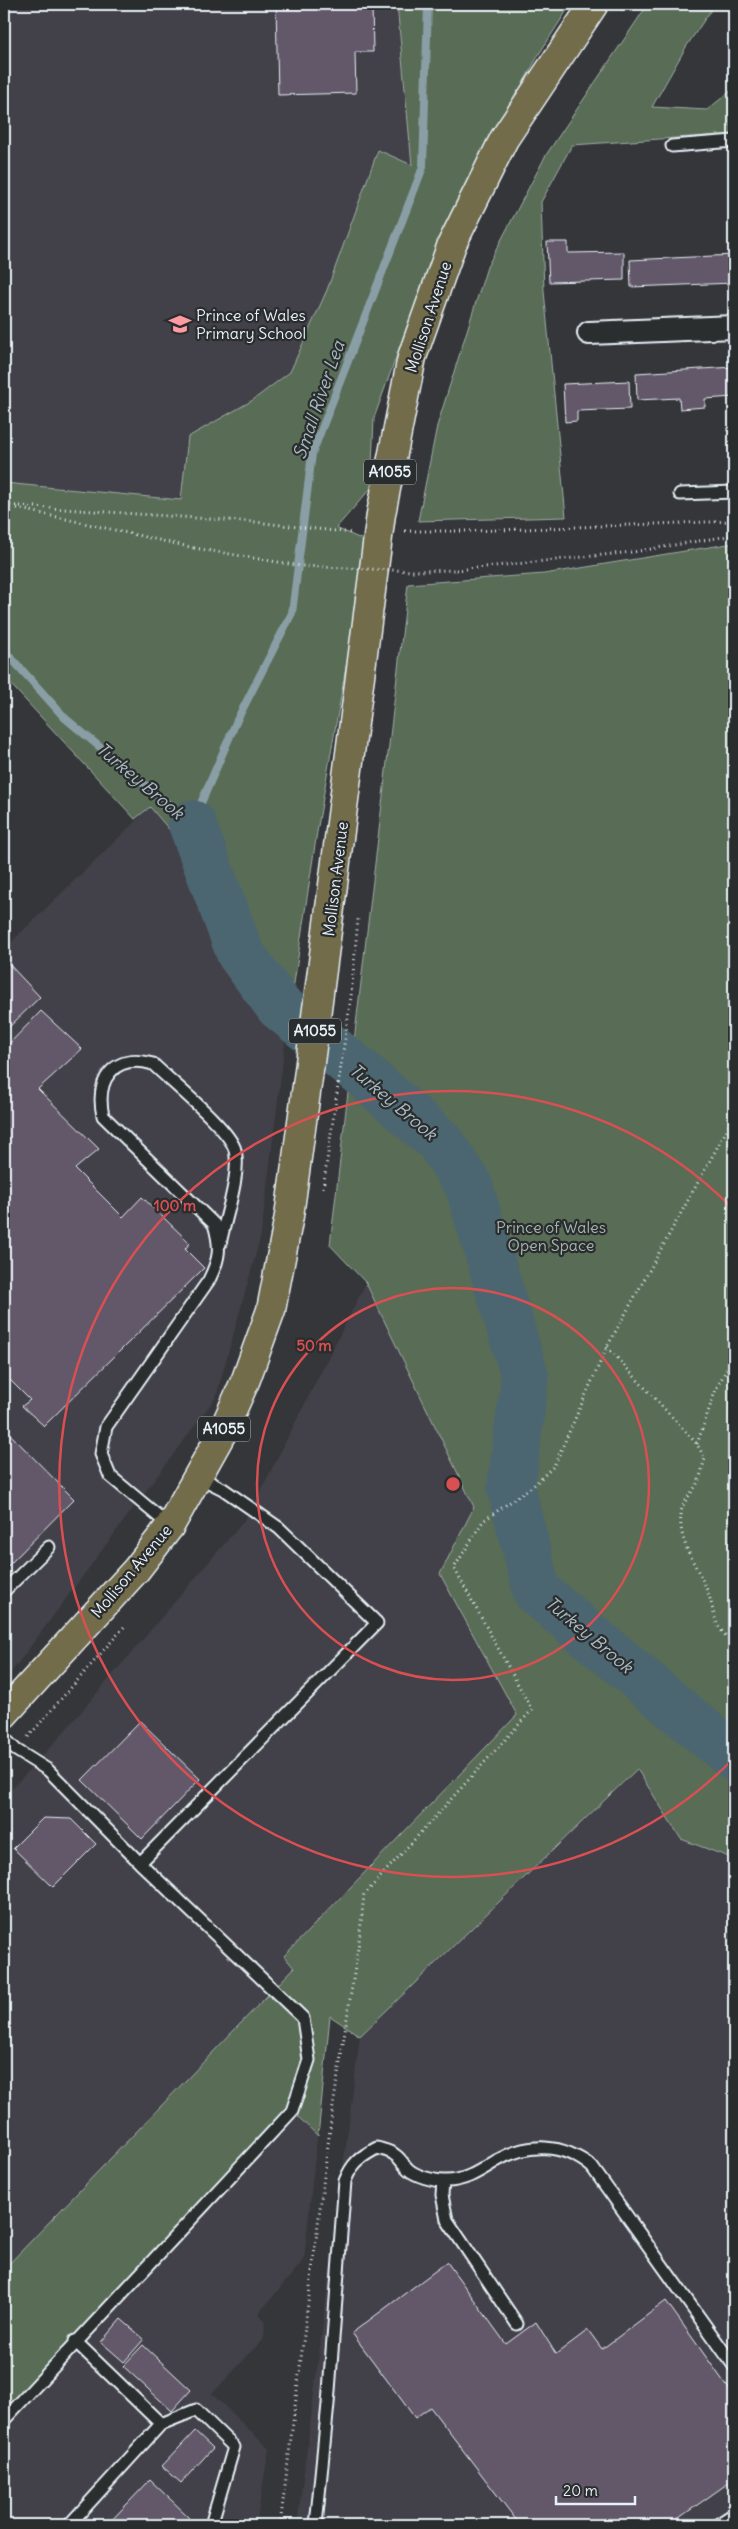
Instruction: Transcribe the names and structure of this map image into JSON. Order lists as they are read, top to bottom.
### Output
{
  "streets": {
    "main road": ["Mollison Avenue", "A1055"]
  },
  "water": ["Small River Lea", "Turkey Brook"],
  "parks": ["Prince of Wales Open Space"],
  "places": {
    "school or university": ["Prince of Wales Primary School"]
  },
  "scale_bar": "20 m",
  "rings": ["100 m", "50 m"]
}
